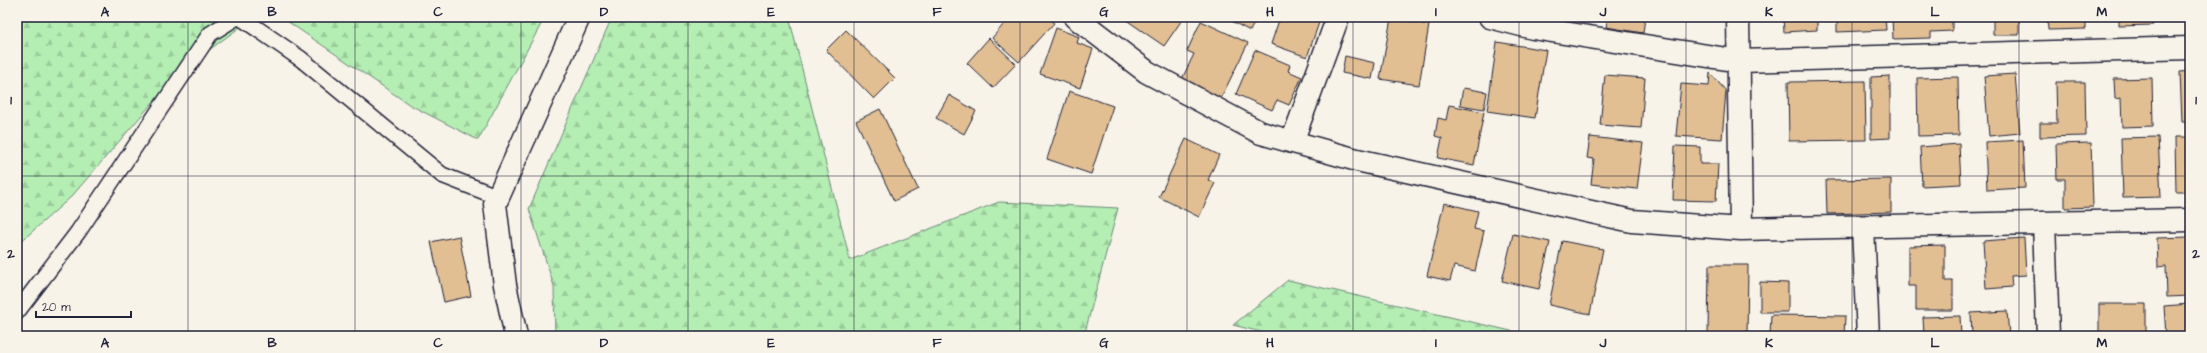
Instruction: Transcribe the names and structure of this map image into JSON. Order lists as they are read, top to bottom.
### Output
{
  "scale_bar": "20 m",
  "grid": {
    "columns": [
      "A",
      "B",
      "C",
      "D",
      "E",
      "F",
      "G",
      "H",
      "I",
      "J",
      "K",
      "L",
      "M"
    ],
    "rows": ["1", "2"]
  }
}
